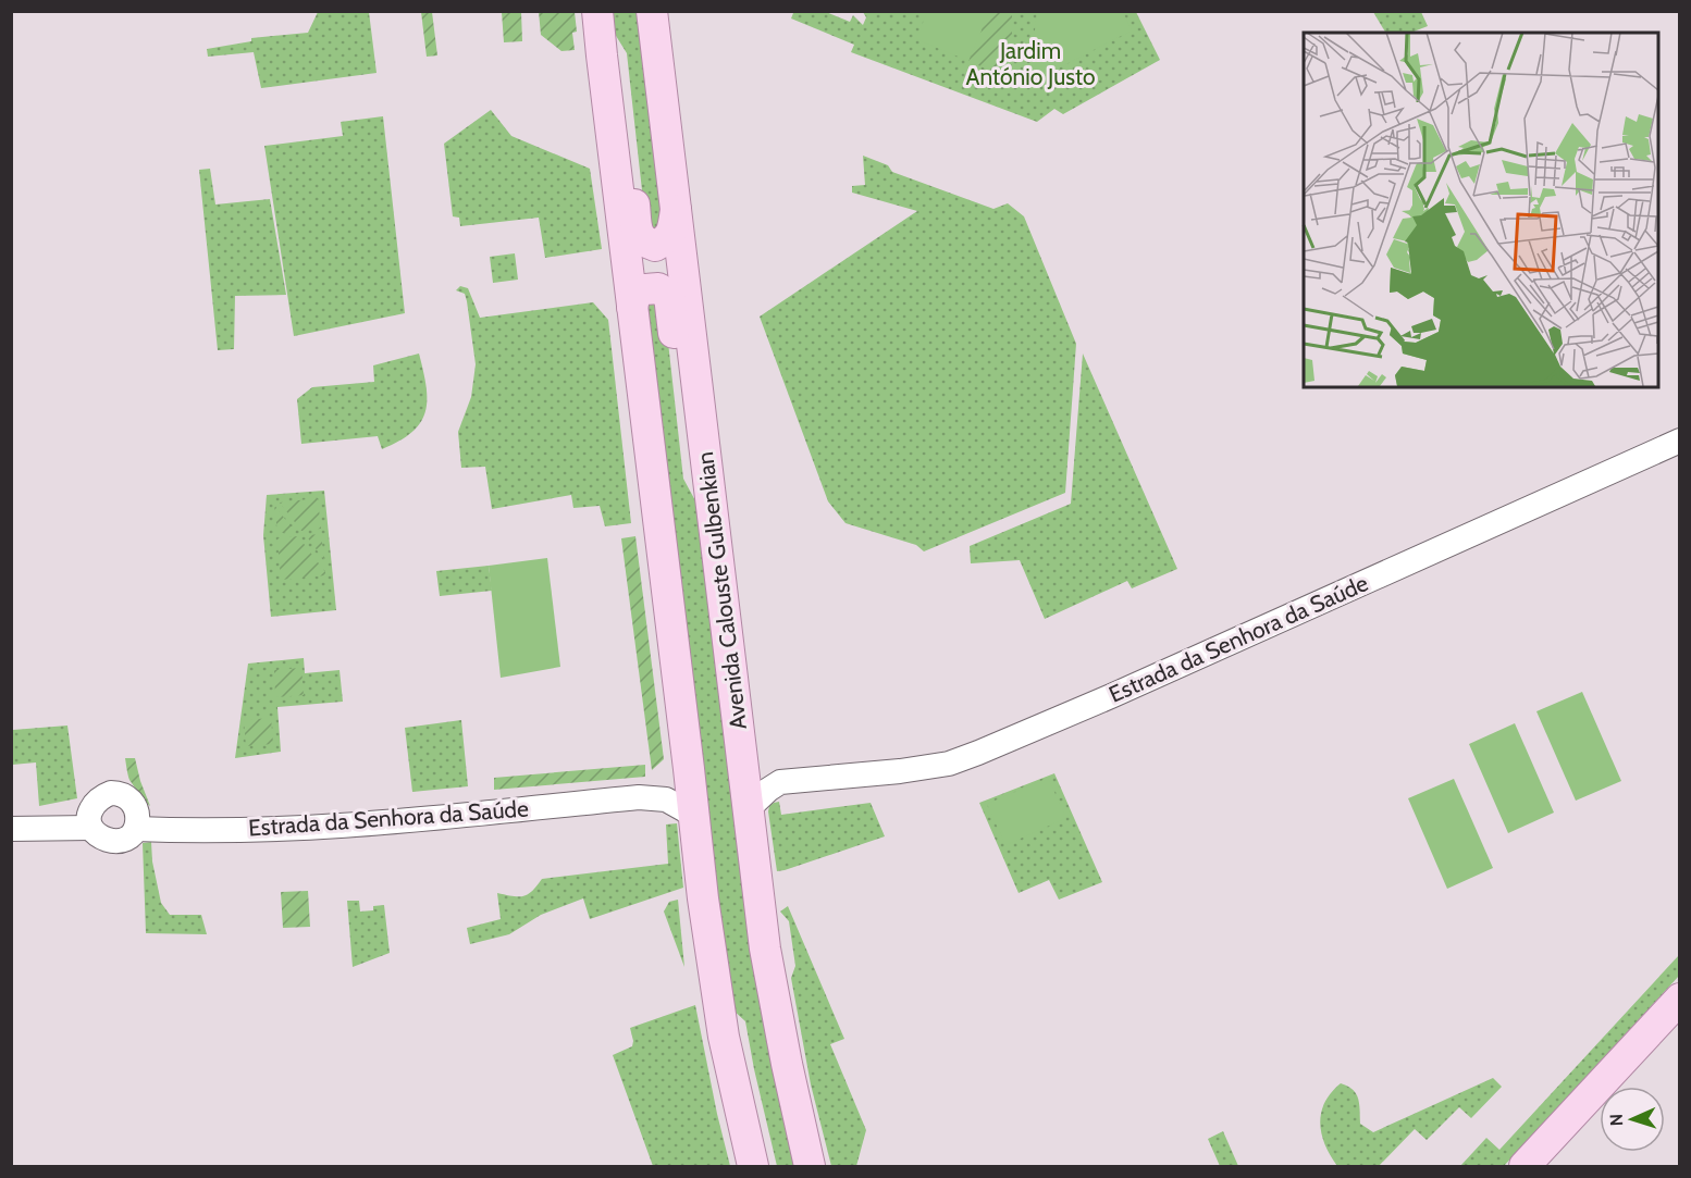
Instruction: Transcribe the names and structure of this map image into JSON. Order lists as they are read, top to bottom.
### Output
{
  "streets": {
    "main road": ["Avenida Calouste Gulbenkian"],
    "street": ["Estrada da Senhora da Saúde"]
  },
  "parks": ["Jardim António Justo"],
  "north": "left"
}
